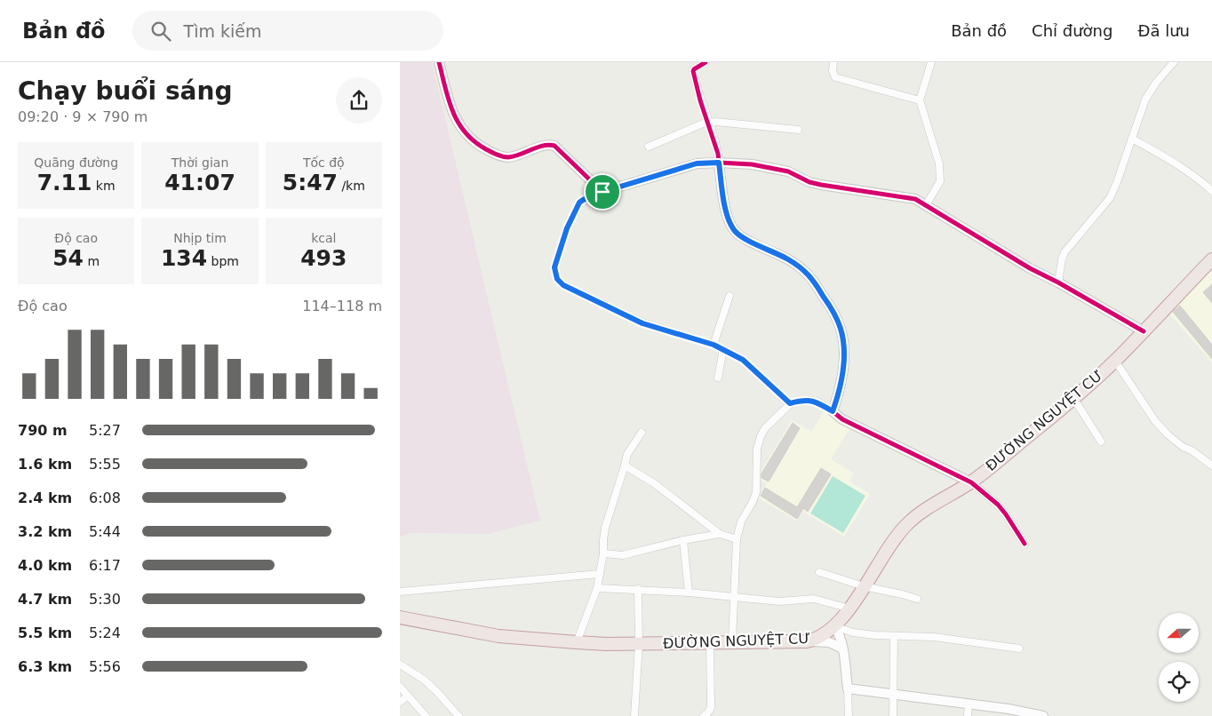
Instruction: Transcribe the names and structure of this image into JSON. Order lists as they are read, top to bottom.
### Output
{
  "streets": {
    "highway": ["ĐƯỜNG NGUYỆT CƯ"]
  },
  "north": "left",
  "page": {
    "header": "Bản đồ",
    "search": "Tìm kiếm",
    "nav": ["Bản đồ", "Chỉ đường", "Đã lưu"],
    "heading": ["Chạy buổi sáng", "09:20 · 9 × 790 m"],
    "stats": [
      ["Quãng đường", "7.11 km"],
      ["Thời gian", "41:07"],
      ["Tốc độ", "5:47 /km"],
      ["Độ cao", "54 m"],
      ["Nhịp tim", "134 bpm"],
      ["kcal", "493"]
    ],
    "chart": ["Độ cao", "114–118 m"],
    "list": [
      {
        "name": "790 m",
        "note": "5:27"
      },
      {
        "name": "1.6 km",
        "note": "5:55"
      },
      {
        "name": "2.4 km",
        "note": "6:08"
      },
      {
        "name": "3.2 km",
        "note": "5:44"
      },
      {
        "name": "4.0 km",
        "note": "6:17"
      },
      {
        "name": "4.7 km",
        "note": "5:30"
      },
      {
        "name": "5.5 km",
        "note": "5:24"
      },
      {
        "name": "6.3 km",
        "note": "5:56"
      }
    ]
  }
}
